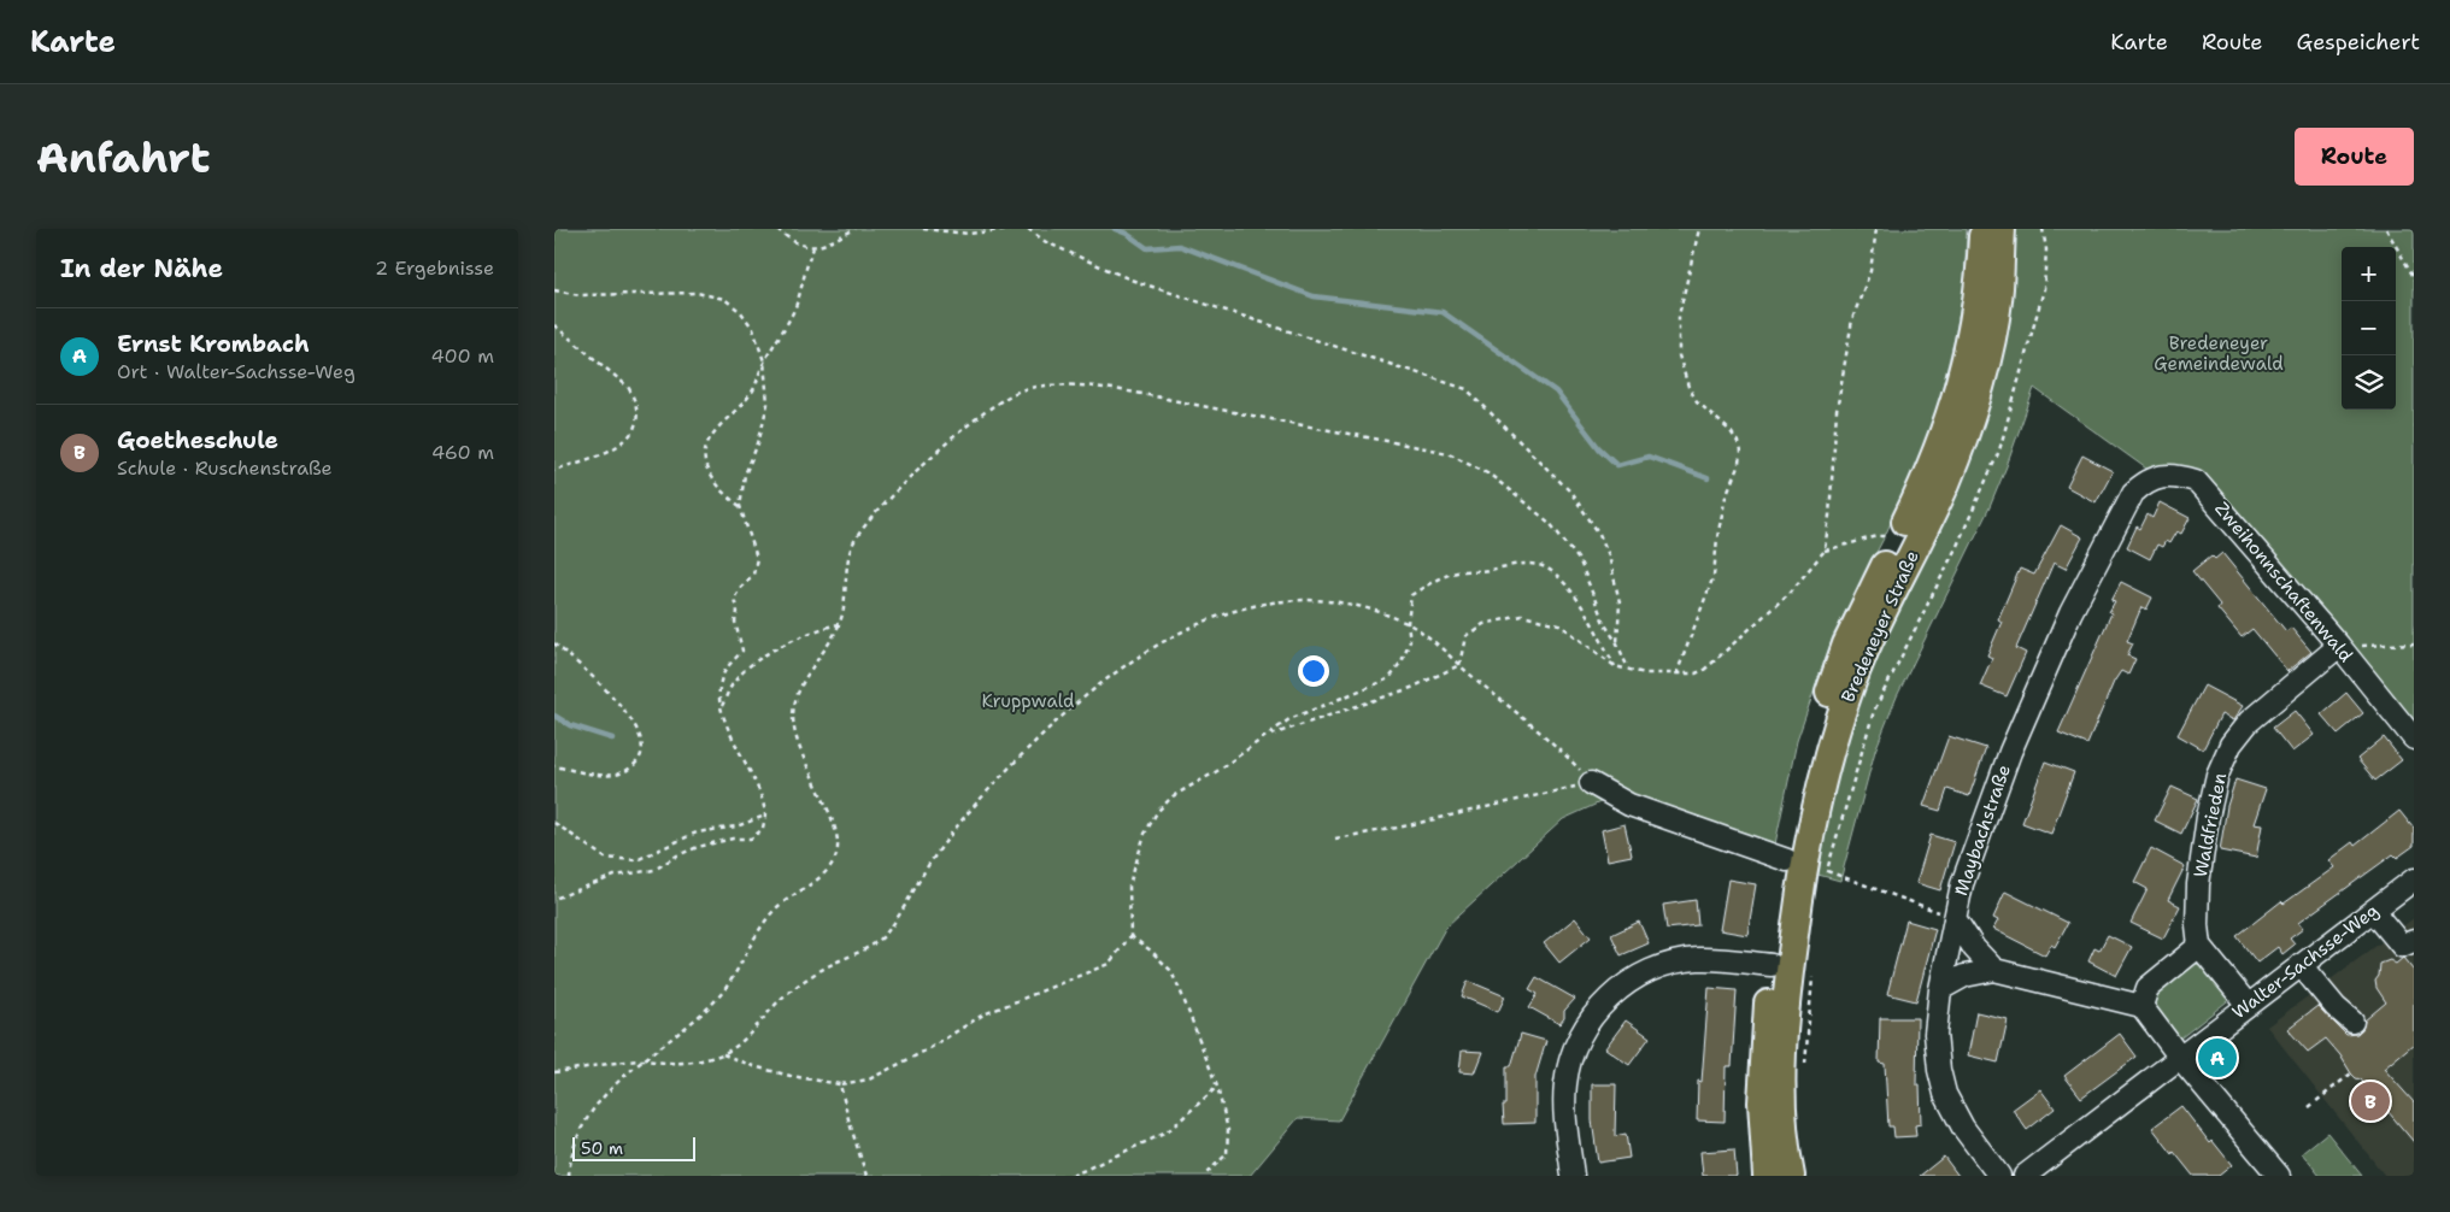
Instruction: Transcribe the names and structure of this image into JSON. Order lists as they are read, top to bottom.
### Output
{
  "streets": {
    "main road": ["Bredeneyer Straße"],
    "street": [
      "Zweihonnschaftenwald",
      "Waldfrieden",
      "Maybachstraße",
      "Walter-Sachsse-Weg"
    ]
  },
  "crossings": [
    ["Zweihonnschaftenwald", "Waldfrieden"],
    ["Zweihonnschaftenwald", "Maybachstraße"]
  ],
  "parks": ["Bredeneyer Gemeindewald", "Kruppwald"],
  "scale_bar": "50 m",
  "page": {
    "header": "Karte",
    "nav": ["Karte", "Route", "Gespeichert"],
    "buttons": "Route",
    "title": "Anfahrt",
    "heading": ["In der Nähe", "2 Ergebnisse"],
    "map_buttons": ["+", "−"],
    "list": [
      {
        "mark": "A",
        "name": "Ernst Krombach",
        "note": "Ort · Walter-Sachsse-Weg",
        "value": "400 m"
      },
      {
        "mark": "B",
        "name": "Goetheschule",
        "note": "Schule · Ruschenstraße",
        "value": "460 m"
      }
    ],
    "pins": ["A", "B"],
    "scale": "50 m"
  }
}
